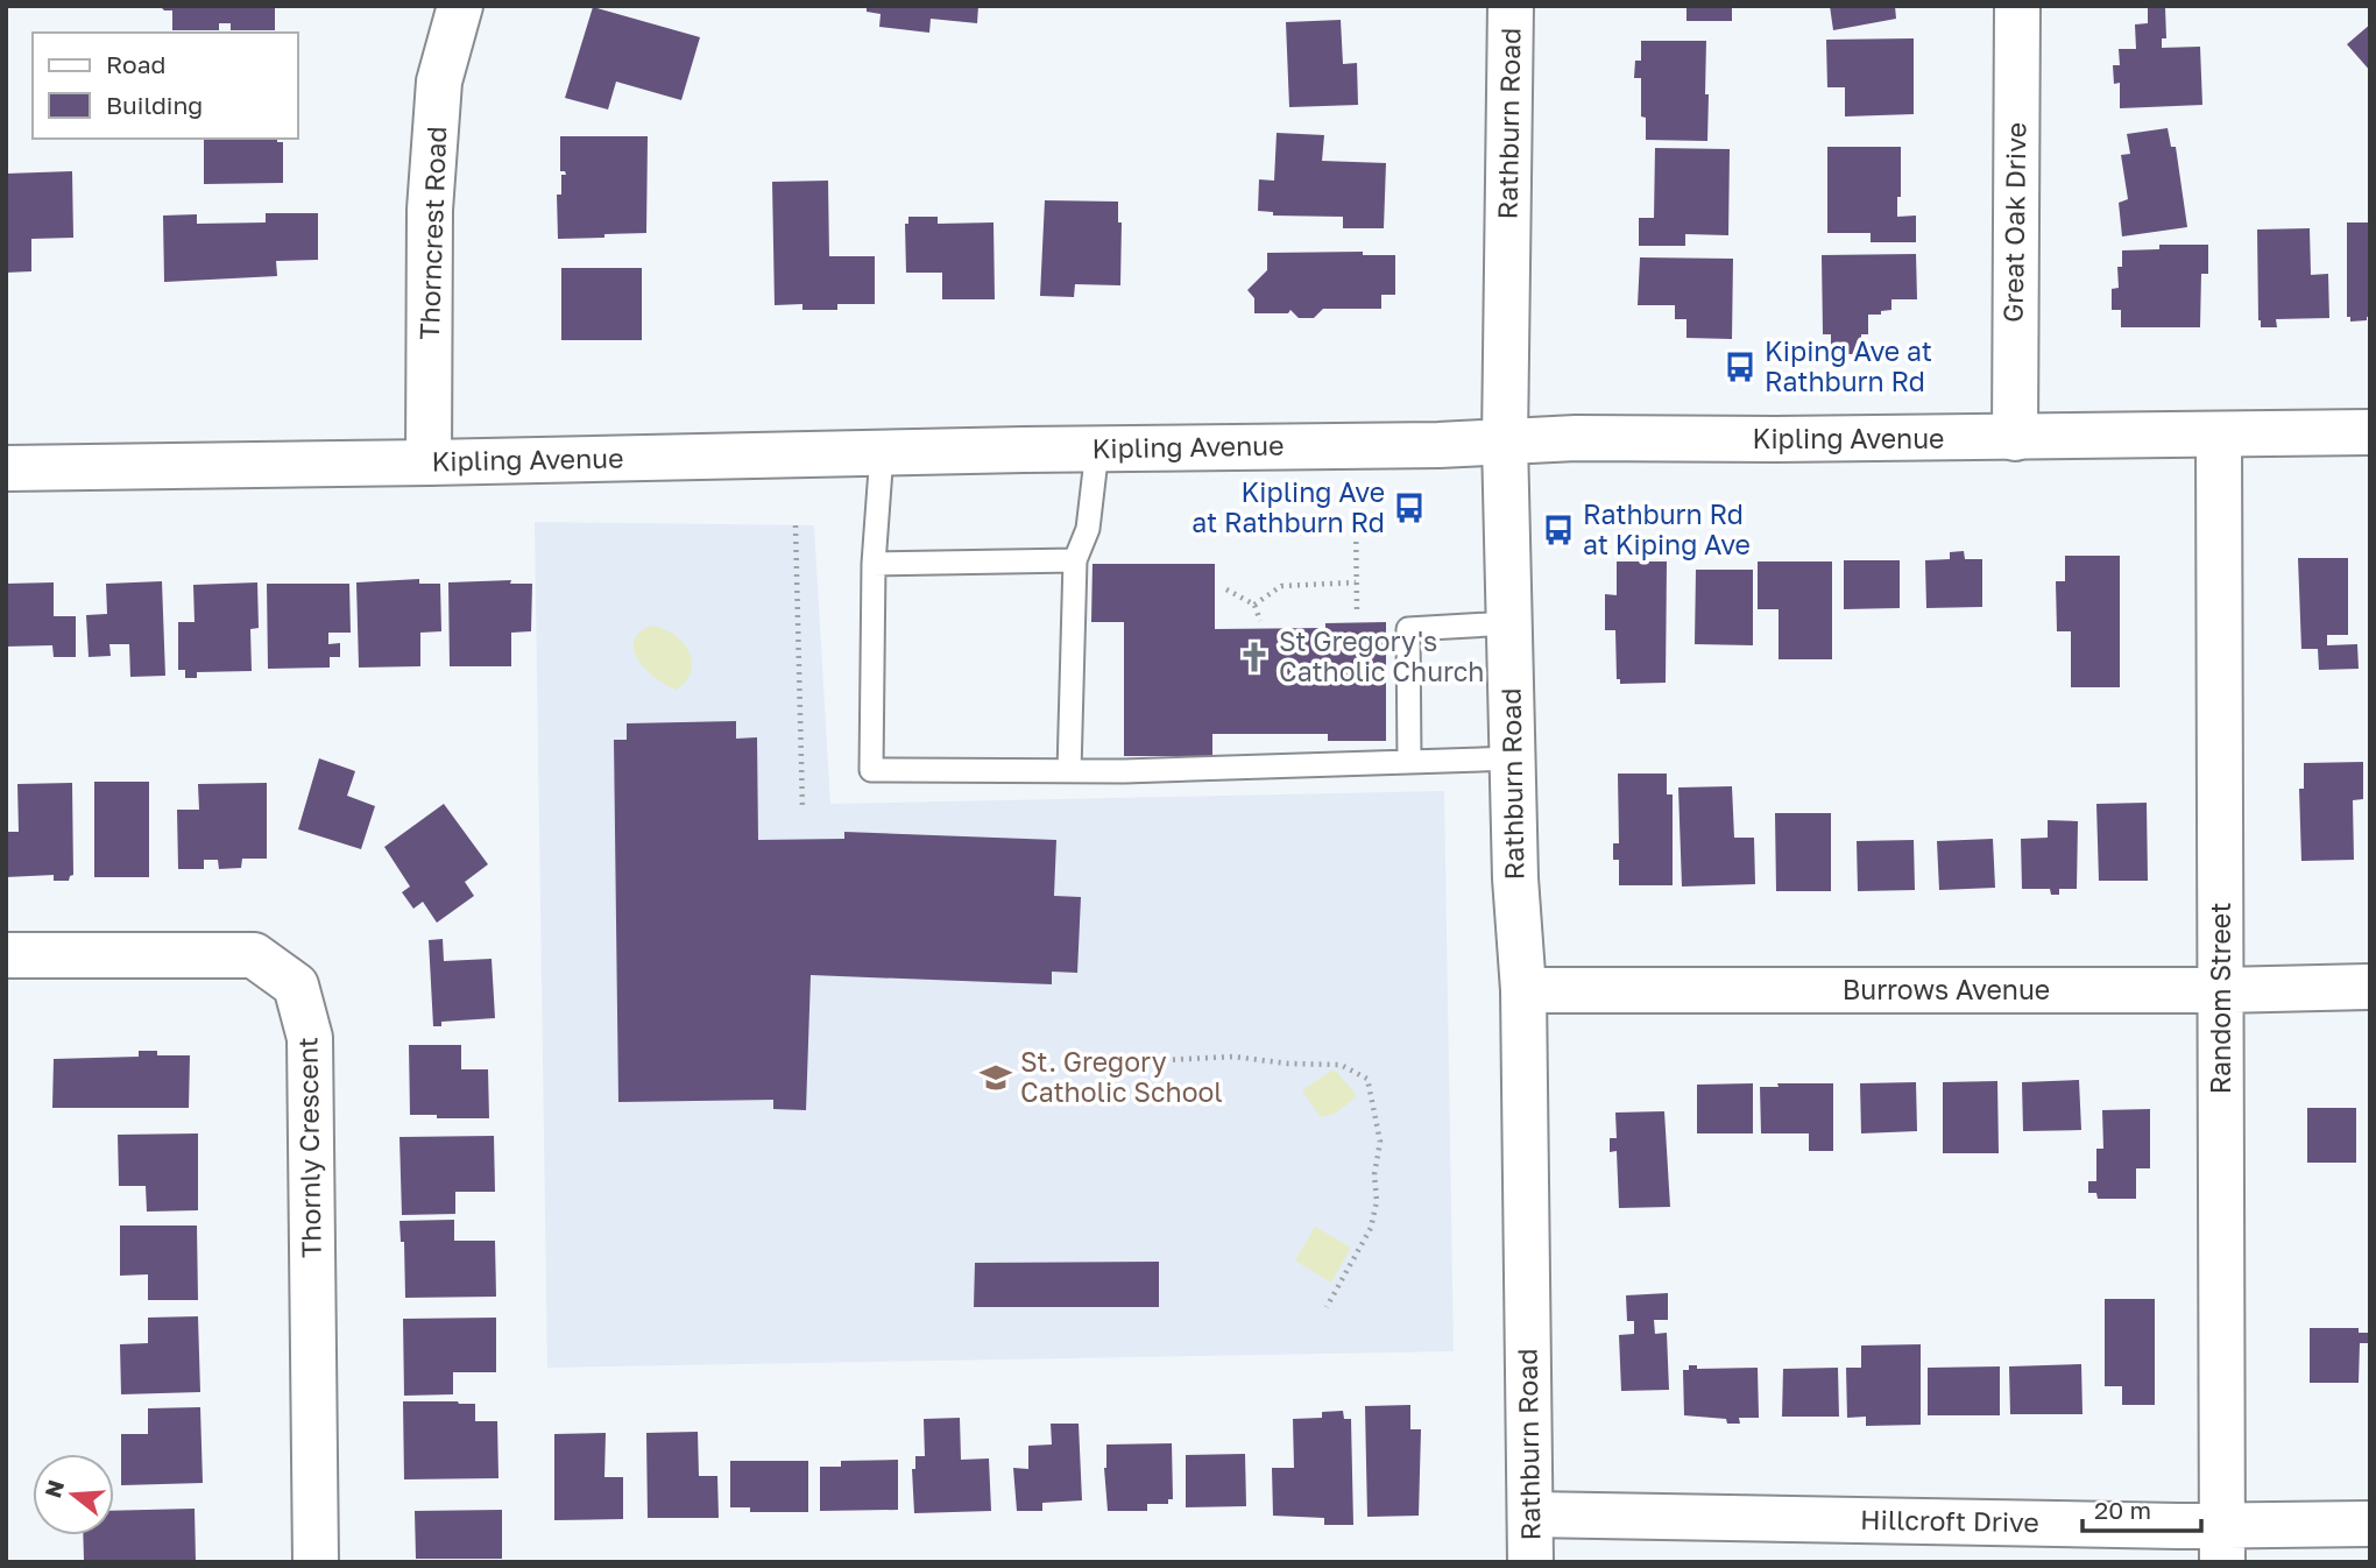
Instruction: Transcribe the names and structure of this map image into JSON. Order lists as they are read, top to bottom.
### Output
{
  "streets": {
    "street": [
      "Rathburn Road",
      "Great Oak Drive",
      "Thorncrest Road",
      "Kipling Avenue",
      "Burrows Avenue",
      "Random Street",
      "Thornly Crescent",
      "Hillcroft Drive"
    ]
  },
  "crossings": [
    ["Rathburn Road", "Kipling Avenue"],
    ["Rathburn Road", "Burrows Avenue"],
    ["Rathburn Road", "Hillcroft Drive"],
    ["Great Oak Drive", "Kipling Avenue"],
    ["Thorncrest Road", "Kipling Avenue"],
    ["Kipling Avenue", "Random Street"],
    ["Burrows Avenue", "Random Street"],
    ["Random Street", "Hillcroft Drive"]
  ],
  "places": {
    "bus stop": ["Kiping Ave at Rathburn Rd", "Kipling Ave at Rathburn Rd", "Rathburn Rd at Kiping Ave"],
    "church": ["St Gregory's Catholic Church"],
    "school or university": ["St. Gregory Catholic School"]
  },
  "legend": ["Road", "Building"],
  "scale_bar": "20 m",
  "north": "left"
}
